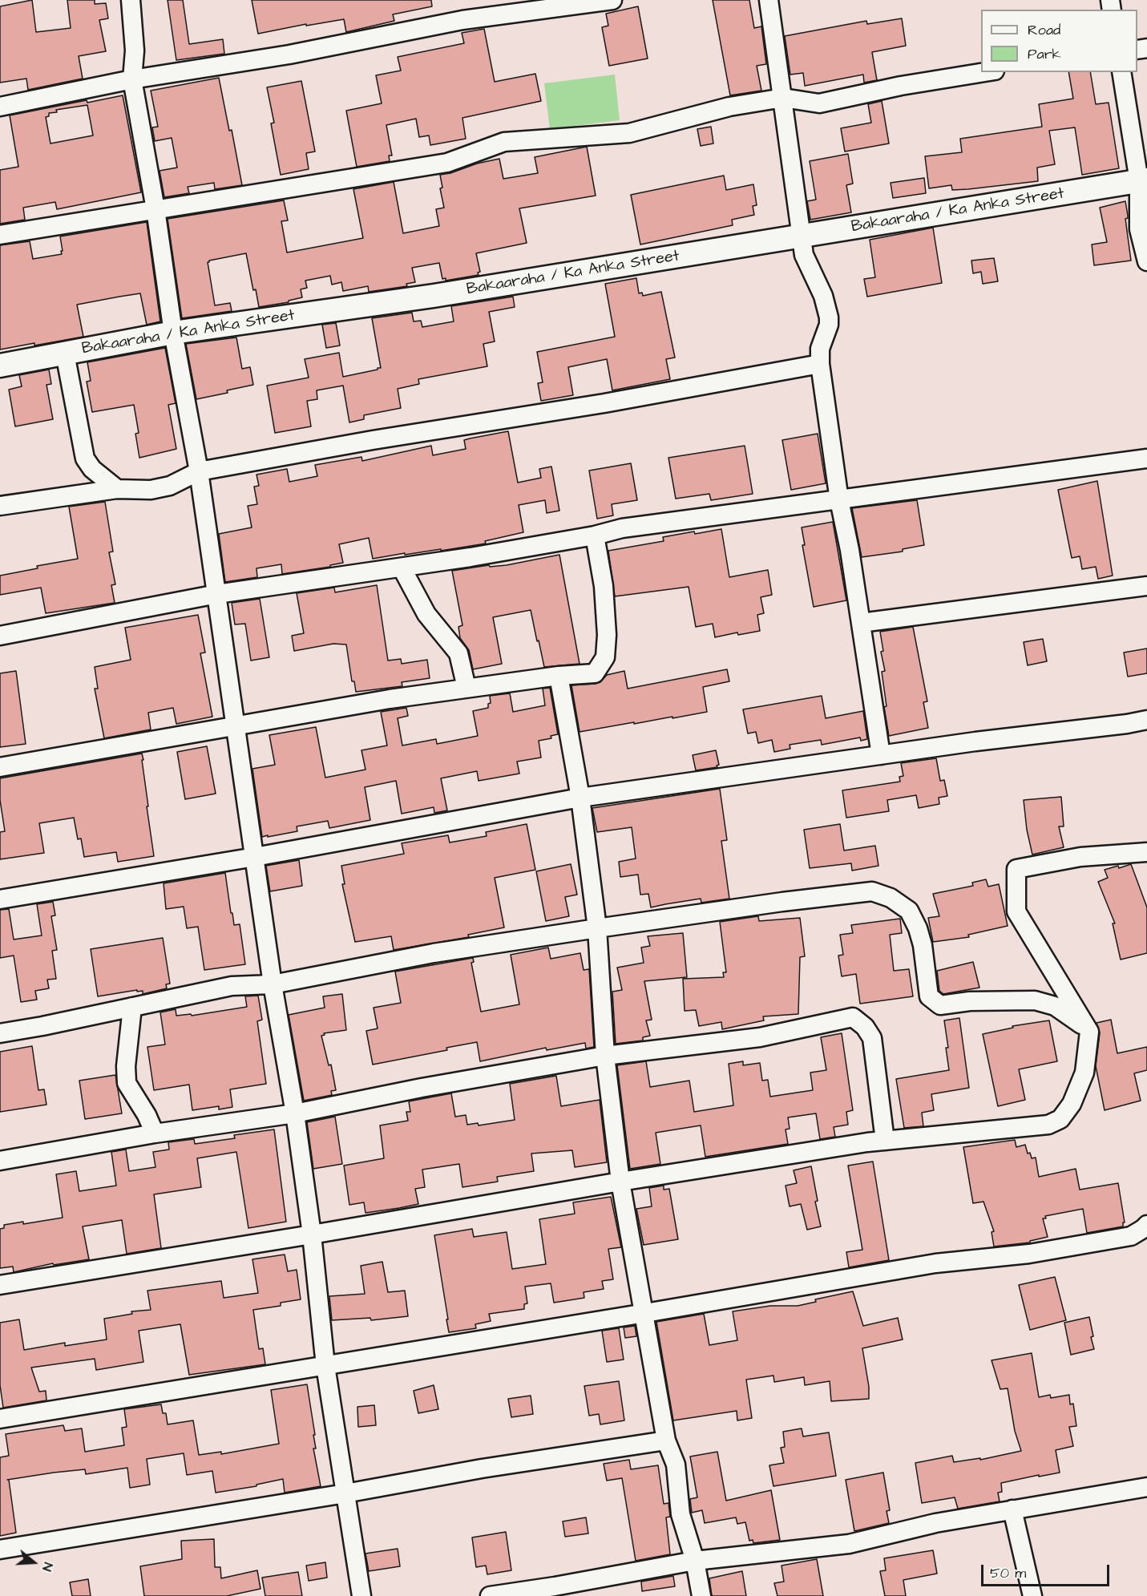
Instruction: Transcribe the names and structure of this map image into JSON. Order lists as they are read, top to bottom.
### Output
{
  "streets": {
    "street": ["Bakaaraha / Ka Anka Street"]
  },
  "legend": ["Road", "Park"],
  "scale_bar": "50 m",
  "north": "right"
}
